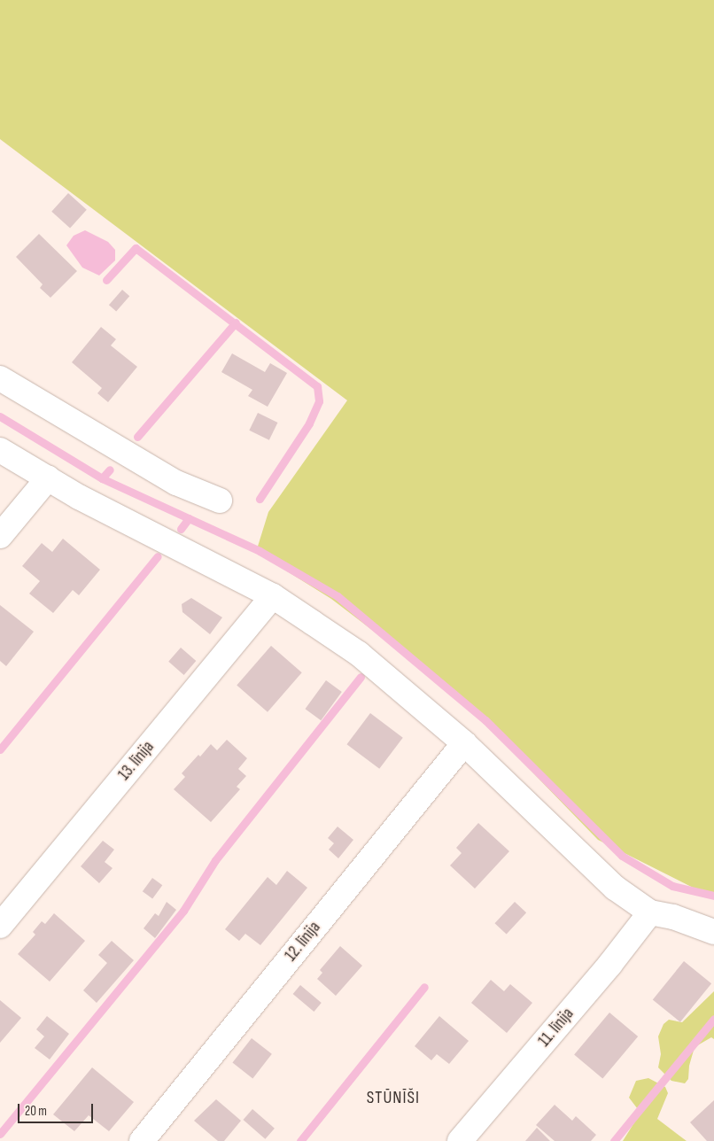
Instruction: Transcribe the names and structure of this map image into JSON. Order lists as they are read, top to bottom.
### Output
{
  "streets": {
    "street": ["13. līnija", "12. līnija", "11. līnija"]
  },
  "districts": ["STŪNĪŠI"],
  "scale_bar": "20 m"
}
